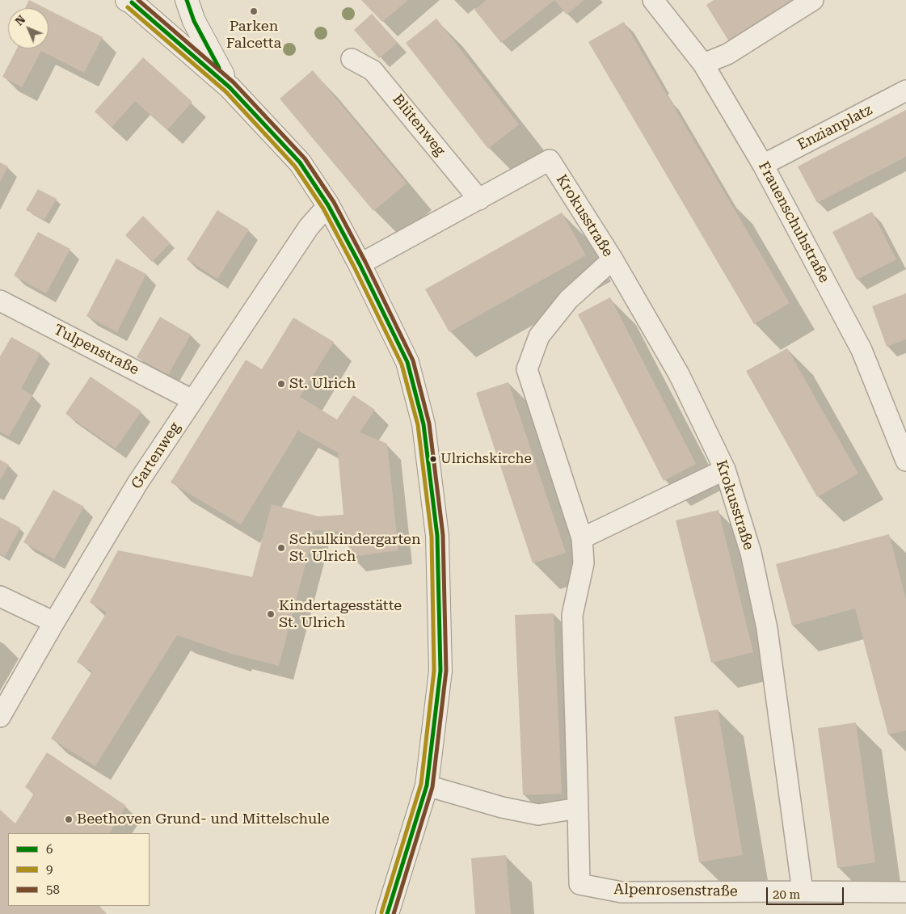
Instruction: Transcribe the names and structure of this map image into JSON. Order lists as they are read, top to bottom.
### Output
{
  "streets": {
    "street": [
      "Blütenweg",
      "Enzianplatz",
      "Krokusstraße",
      "Frauenschuhstraße",
      "Tulpenstraße",
      "Gartenweg",
      "Alpenrosenstraße"
    ]
  },
  "crossings": [
    ["Blütenweg", "Krokusstraße"],
    ["Enzianplatz", "Frauenschuhstraße"],
    ["Krokusstraße", "Alpenrosenstraße"],
    ["Tulpenstraße", "Gartenweg"]
  ],
  "places": [
    "Parken Falcetta",
    "St. Ulrich",
    "Ulrichskirche",
    "Schulkindergarten St. Ulrich",
    "Kindertagesstätte St. Ulrich",
    "Beethoven Grund- und Mittelschule"
  ],
  "lines": ["transit line 6", "transit line 58", "transit line 9"],
  "legend": ["6", "9", "58"],
  "scale_bar": "20 m",
  "north": "top left"
}
